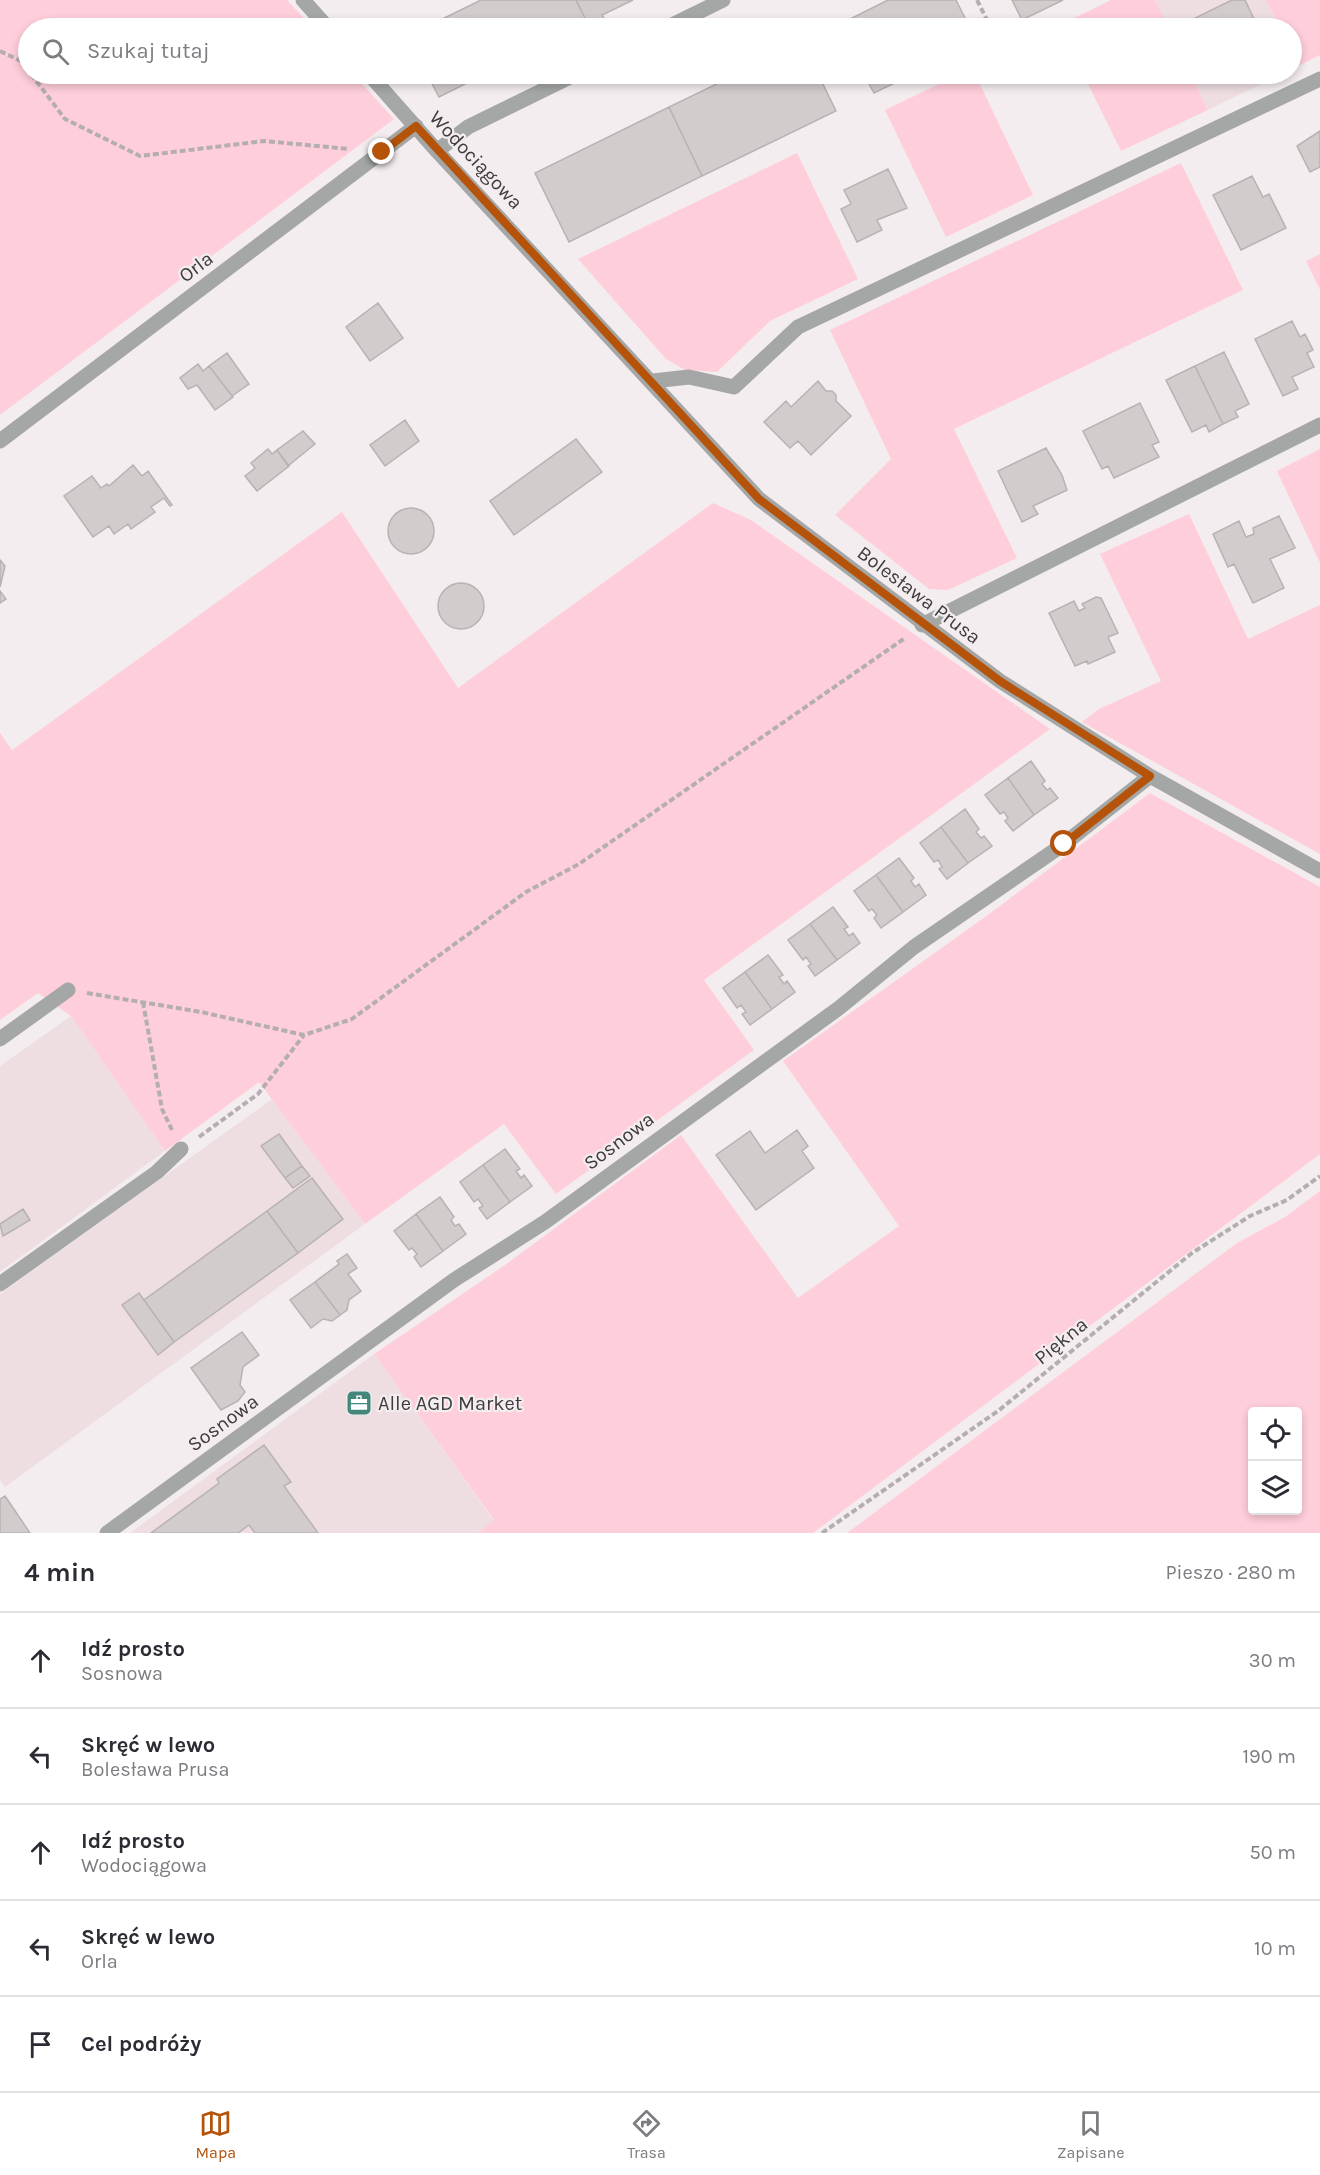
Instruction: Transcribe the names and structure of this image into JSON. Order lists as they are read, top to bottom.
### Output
{
  "streets": {
    "street": [
      "Wodociągowa",
      "Orla",
      "Bolesława Prusa",
      "Sosnowa"
    ],
    "path": ["Piękna"]
  },
  "crossings": [
    ["Wodociągowa", "Orla"],
    ["Wodociągowa", "Bolesława Prusa"],
    ["Bolesława Prusa", "Sosnowa"]
  ],
  "places": {
    "office": ["Alle AGD Market"]
  },
  "page": {
    "search": "Szukaj tutaj",
    "heading": ["4 min", "Pieszo · 280 m"],
    "list": [
      ["Idź prosto", "Sosnowa", "30 m"],
      ["Skręć w lewo", "Bolesława Prusa", "190 m"],
      ["Idź prosto", "Wodociągowa", "50 m"],
      ["Skręć w lewo", "Orla", "10 m"],
      "Cel podróży"
    ],
    "nav": ["Mapa", "Trasa", "Zapisane"]
  }
}
